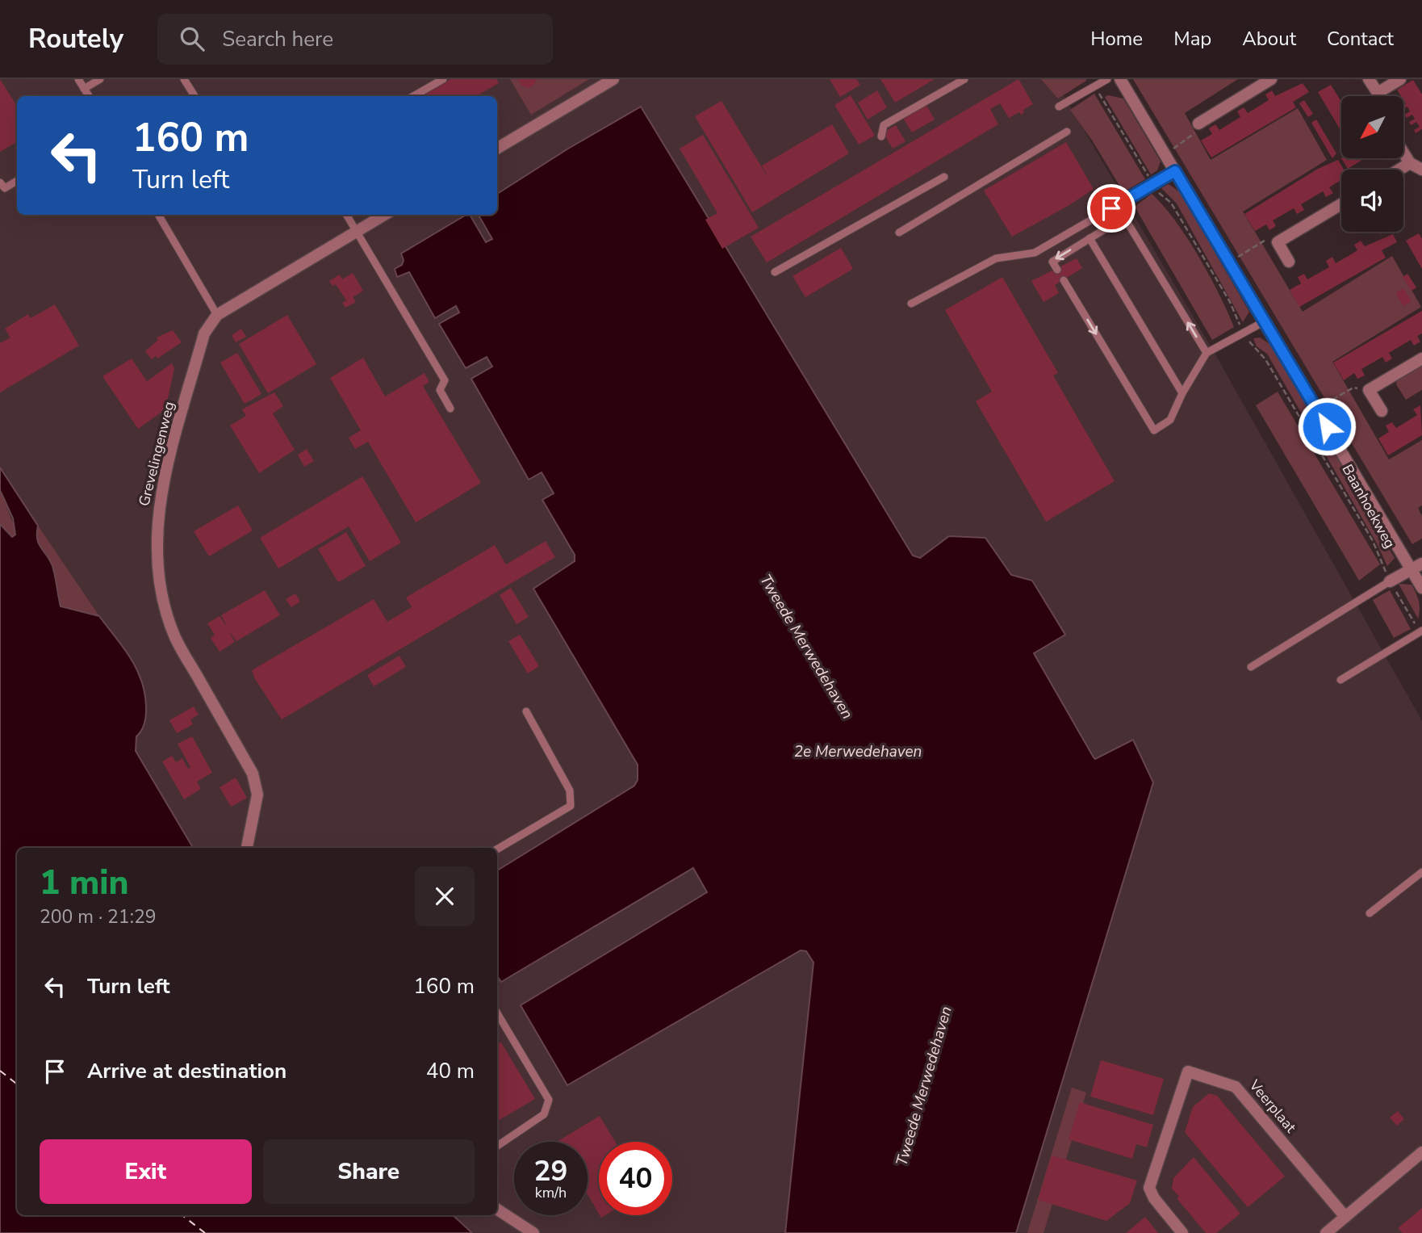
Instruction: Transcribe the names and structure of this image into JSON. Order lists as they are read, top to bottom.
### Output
{
  "streets": {
    "street": ["Grevelingenweg", "Baanhoekweg", "Veerplaat"]
  },
  "water": ["Tweede Merwedehaven", "2e Merwedehaven"],
  "north": "bottom left",
  "page": {
    "header": "Routely",
    "search": "Search here",
    "nav": [
      "Home",
      "Map",
      "About",
      "Contact"
    ],
    "turn": ["160 m", "Turn left"],
    "heading": ["1 min", "200 m · 21:29"],
    "list": [
      {
        "name": "Turn left",
        "value": "160 m"
      },
      {
        "name": "Arrive at destination",
        "value": "40 m"
      }
    ],
    "buttons": ["Exit", "Share"],
    "speed": "29 km/h",
    "limit": "40"
  }
}
